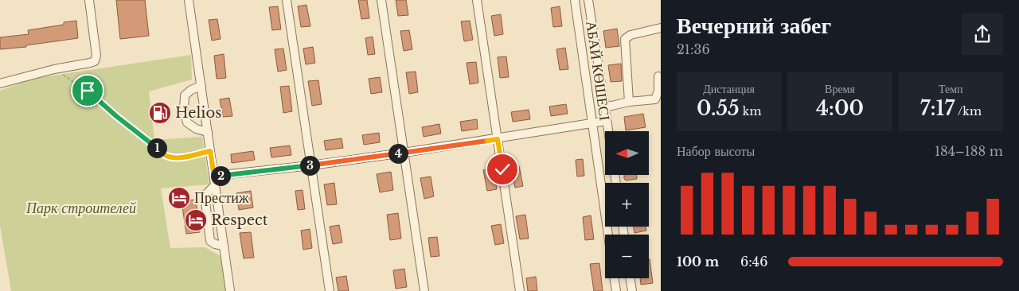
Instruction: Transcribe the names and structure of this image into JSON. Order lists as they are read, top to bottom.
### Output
{
  "streets": {
    "street": ["АБАЙ КӨШЕСІ"]
  },
  "parks": ["Парк строителей"],
  "places": {
    "fuel station": ["Helios"],
    "hotel": ["Престиж", "Respect"]
  },
  "north": "left",
  "page": {
    "heading": ["Вечерний забег", "21:36"],
    "stats": [
      ["Дистанция", "0.55 km"],
      ["Время", "4:00"],
      ["Темп", "7:17 /km"]
    ],
    "map_buttons": ["+", "−"],
    "chart": ["Набор высоты", "184–188 m"],
    "pins": [
      "1",
      "4",
      "3",
      "2"
    ],
    "list": [
      {
        "name": "100 m",
        "note": "6:46"
      }
    ]
  }
}
